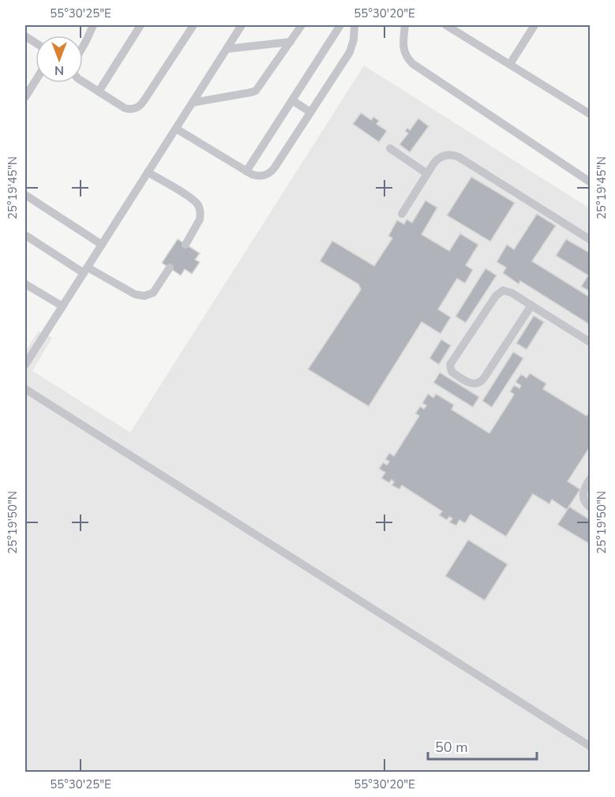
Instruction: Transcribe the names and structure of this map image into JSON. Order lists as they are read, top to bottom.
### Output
{
  "scale_bar": "50 m",
  "north": "bottom",
  "coordinates": [
    "55°30'25\"E",
    "55°30'20\"E",
    "25°19'45\"N",
    "25°19'50\"N"
  ]
}
